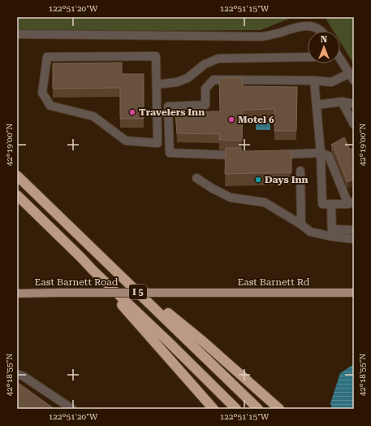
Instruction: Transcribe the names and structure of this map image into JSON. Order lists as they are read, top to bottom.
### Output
{
  "streets": {
    "highway": ["I 5"],
    "main road": ["East Barnett Road", "East Barnett Rd"]
  },
  "crossings": [
    ["East Barnett Road", "East Barnett Rd"]
  ],
  "places": ["Travelers Inn", "Motel 6", "Days Inn"],
  "north": "top",
  "coordinates": [
    "122°51'20\"W",
    "122°51'15\"W",
    "42°19'00\"N",
    "42°18'55\"N"
  ]
}
